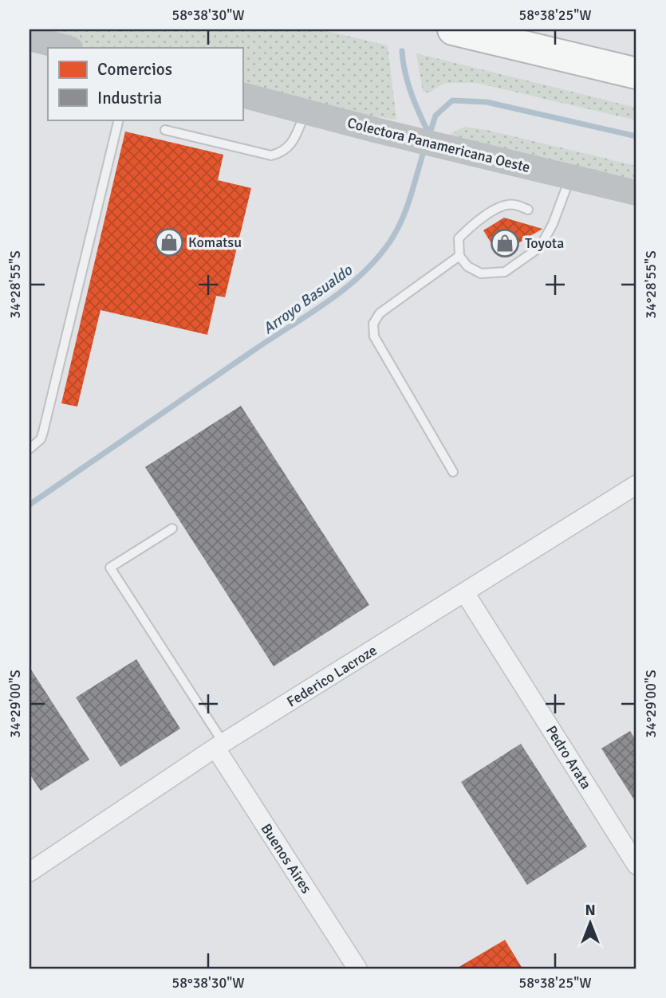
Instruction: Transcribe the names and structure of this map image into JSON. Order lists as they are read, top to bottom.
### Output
{
  "streets": {
    "street": [
      "Colectora Panamericana Oeste",
      "Federico Lacroze",
      "Pedro Arata",
      "Buenos Aires"
    ]
  },
  "crossings": [
    ["Federico Lacroze", "Pedro Arata"],
    ["Federico Lacroze", "Buenos Aires"]
  ],
  "water": ["Arroyo Basualdo"],
  "places": {
    "shop": ["Komatsu", "Toyota"]
  },
  "legend": ["Comercios", "Industria"],
  "north": "top",
  "coordinates": [
    "58°38'30\"W",
    "58°38'25\"W",
    "34°28'55\"S",
    "34°29'00\"S"
  ]
}
